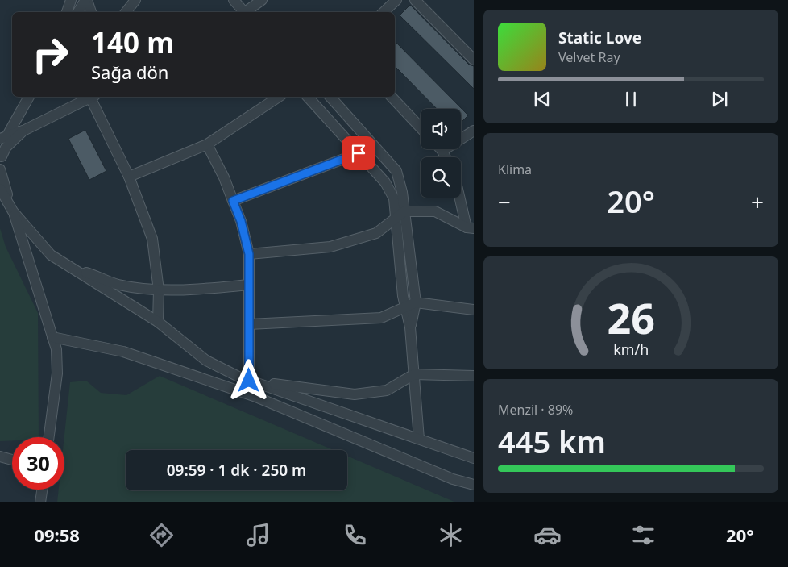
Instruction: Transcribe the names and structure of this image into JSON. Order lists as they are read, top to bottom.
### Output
{
  "page": {
    "turn": ["140 m", "Sağa dön"],
    "song": ["Static Love", "Velvet Ray"],
    "tile": [
      "Klima",
      ["Menzil · 89%", "445 km"]
    ],
    "heat": ["−", "20°", "+"],
    "limit": "30",
    "trip": "09:59 · 1 dk · 250 m",
    "tabs": ["09:58", "20°"],
    "gauge": ["26", "km/h"]
  }
}
